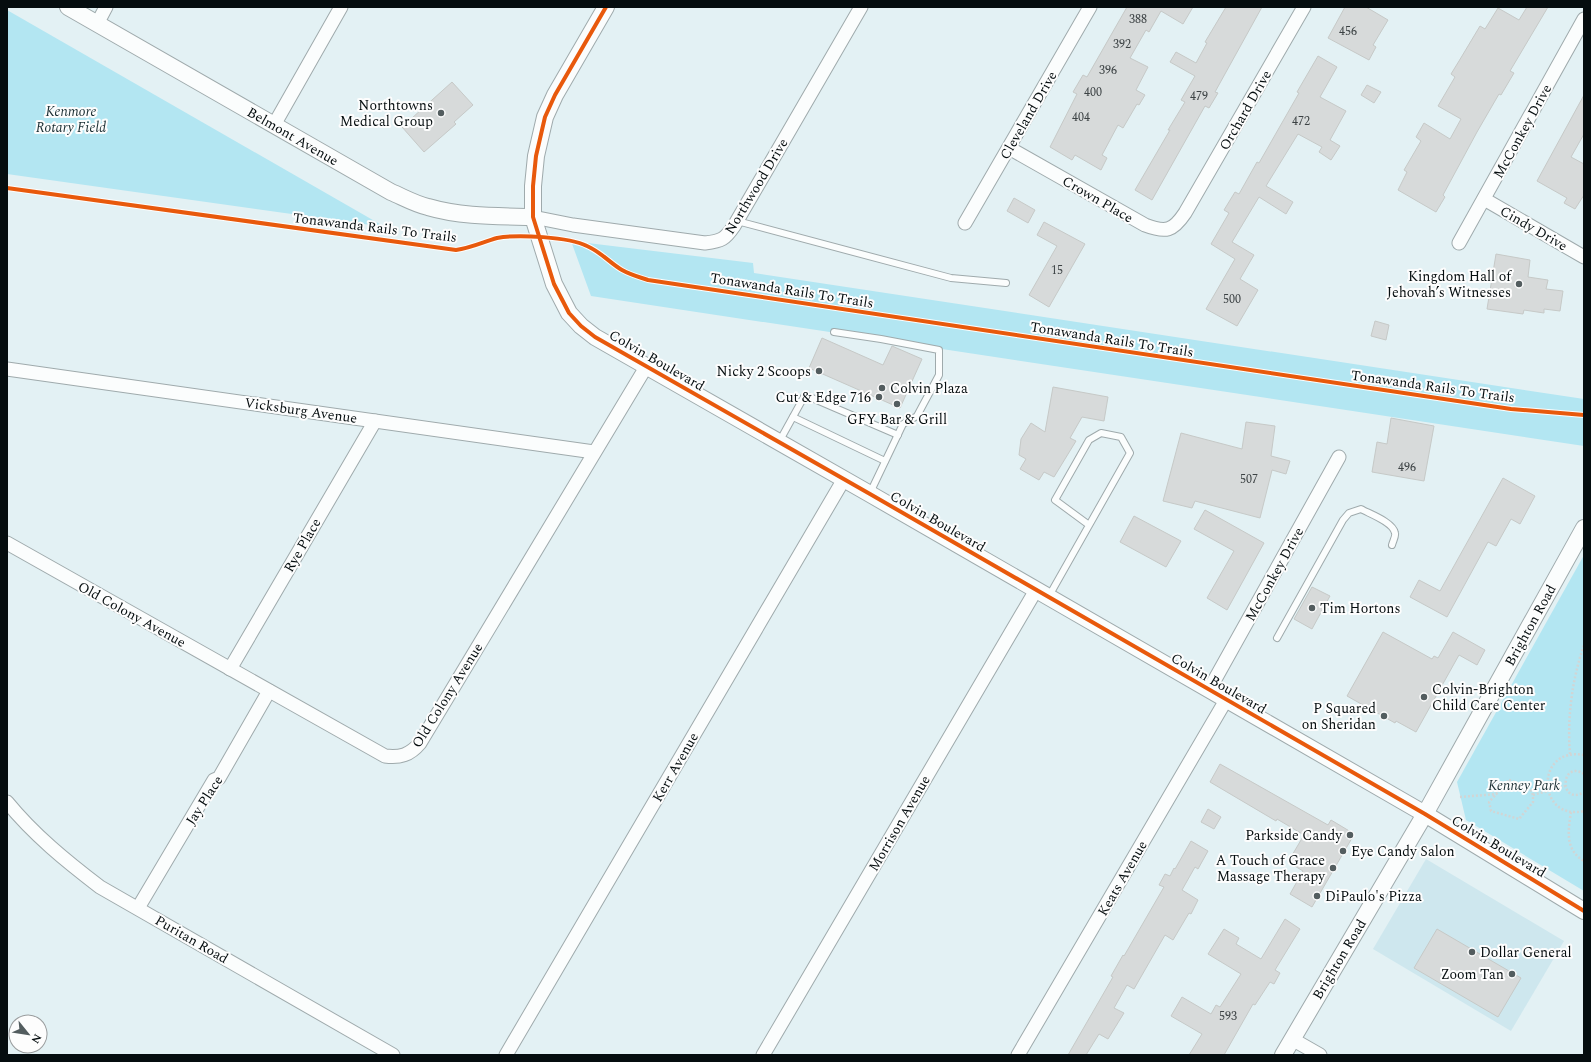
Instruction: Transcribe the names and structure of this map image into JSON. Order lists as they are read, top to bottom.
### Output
{
  "streets": {
    "street": [
      "Orchard Drive",
      "Cleveland Drive",
      "McConkey Drive",
      "Belmont Avenue",
      "Northwood Drive",
      "Crown Place",
      "Cindy Drive",
      "Colvin Boulevard",
      "Vicksburg Avenue",
      "Rye Place",
      "Old Colony Avenue",
      "Brighton Road",
      "Kerr Avenue",
      "Jay Place",
      "Morrison Avenue",
      "Keats Avenue",
      "Puritan Road"
    ],
    "cycle path": ["Tonawanda Rails To Trails"]
  },
  "crossings": [
    ["Orchard Drive", "Crown Place"],
    ["Cleveland Drive", "Crown Place"],
    ["McConkey Drive", "Cindy Drive"],
    ["McConkey Drive", "Colvin Boulevard"],
    ["Belmont Avenue", "Northwood Drive"],
    ["Belmont Avenue", "Colvin Boulevard"],
    ["Northwood Drive", "Colvin Boulevard"],
    ["Colvin Boulevard", "Old Colony Avenue"],
    ["Colvin Boulevard", "Brighton Road"],
    ["Colvin Boulevard", "Kerr Avenue"],
    ["Colvin Boulevard", "Morrison Avenue"],
    ["Colvin Boulevard", "Keats Avenue"],
    ["Vicksburg Avenue", "Rye Place"],
    ["Vicksburg Avenue", "Old Colony Avenue"],
    ["Rye Place", "Old Colony Avenue"],
    ["Old Colony Avenue", "Jay Place"],
    ["Jay Place", "Puritan Road"]
  ],
  "parks": ["Kenmore Rotary Field", "Kenney Park"],
  "places": [
    "Northtowns Medical Group",
    "Kingdom Hall of Jehovah’s Witnesses",
    "Nicky 2 Scoops",
    "Colvin Plaza",
    "Cut & Edge 716",
    "GFY Bar & Grill",
    "Tim Hortons",
    "Colvin-Brighton Child Care Center",
    "P Squared on Sheridan",
    "Parkside Candy",
    "Eye Candy Salon",
    "A Touch of Grace Massage Therapy",
    "DiPaulo's Pizza",
    "Dollar General",
    "Zoom Tan"
  ],
  "house_numbers": [
    "388",
    "456",
    "392",
    "396",
    "400",
    "479",
    "404",
    "472",
    "15",
    "500",
    "496",
    "507",
    "593"
  ],
  "north": "bottom right"
}
